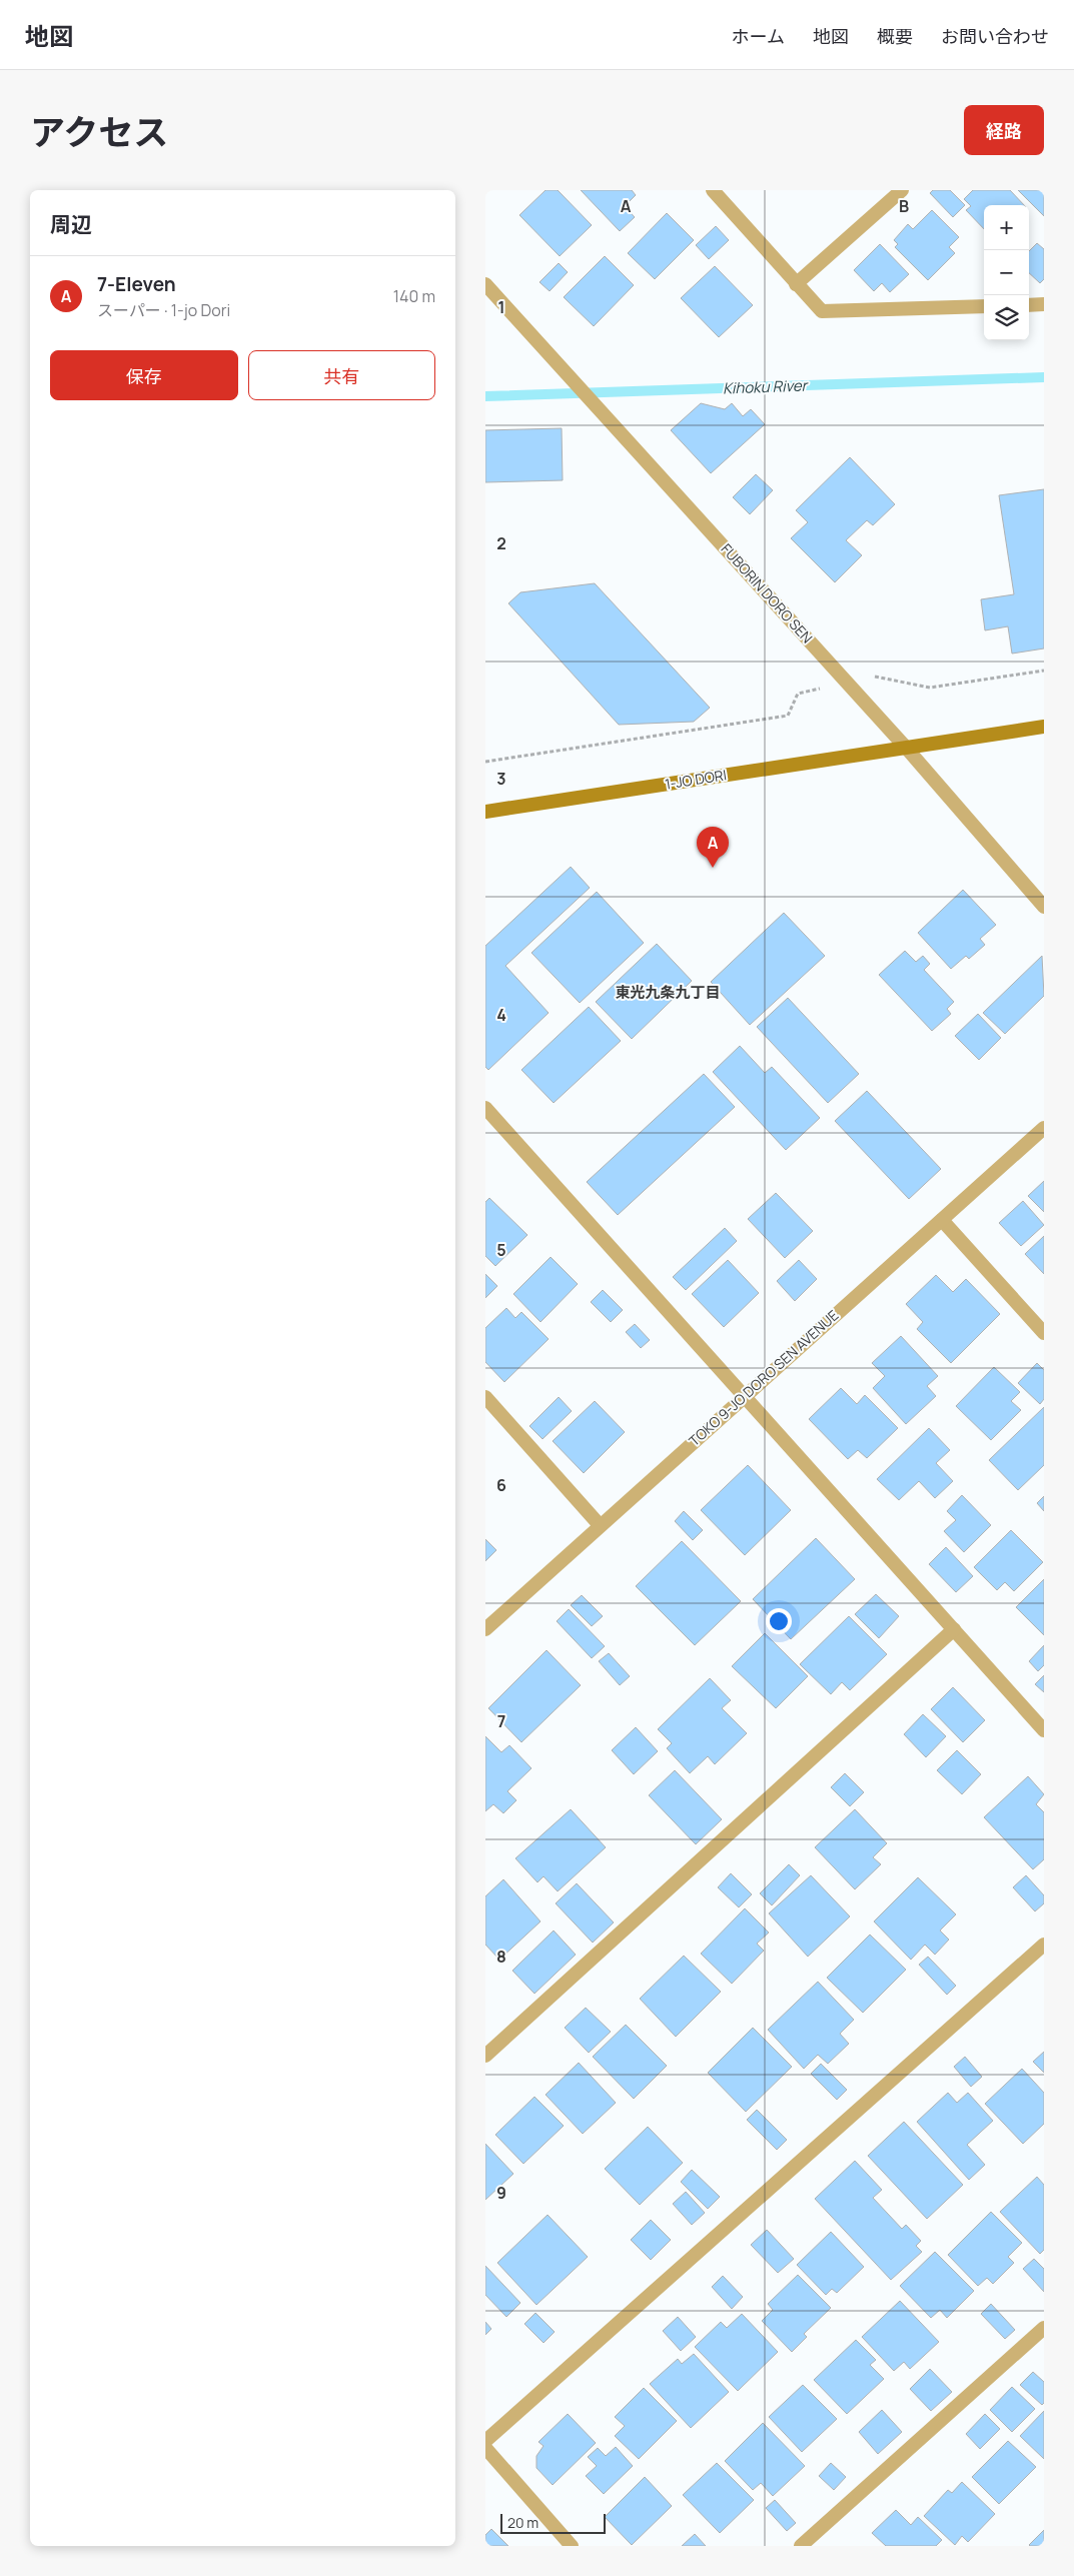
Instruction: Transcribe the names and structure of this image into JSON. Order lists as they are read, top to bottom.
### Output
{
  "streets": {
    "main road": ["1-JO DORI"],
    "street": ["FUBORIN DORO SEN", "TOKO 9-JO DORO SEN AVENUE"]
  },
  "crossings": [
    ["FUBORIN DORO SEN", "1-JO DORI"]
  ],
  "districts": ["東光九条九丁目"],
  "water": ["Kihoku River"],
  "scale_bar": "20 m",
  "page": {
    "header": "地図",
    "nav": [
      "ホーム",
      "地図",
      "概要",
      "お問い合わせ"
    ],
    "title": "アクセス",
    "buttons": [
      "経路",
      ["保存", "共有"]
    ],
    "heading": "周辺",
    "map_buttons": ["+", "−"],
    "list": [
      {
        "mark": "A",
        "name": "7-Eleven",
        "note": "スーパー · 1-jo Dori",
        "value": "140 m"
      }
    ],
    "pins": "A",
    "scale": "20 m"
  },
  "grid": {
    "columns": ["A", "B"],
    "rows": [
      "1",
      "2",
      "3",
      "4",
      "5",
      "6",
      "7",
      "8",
      "9"
    ]
  }
}
